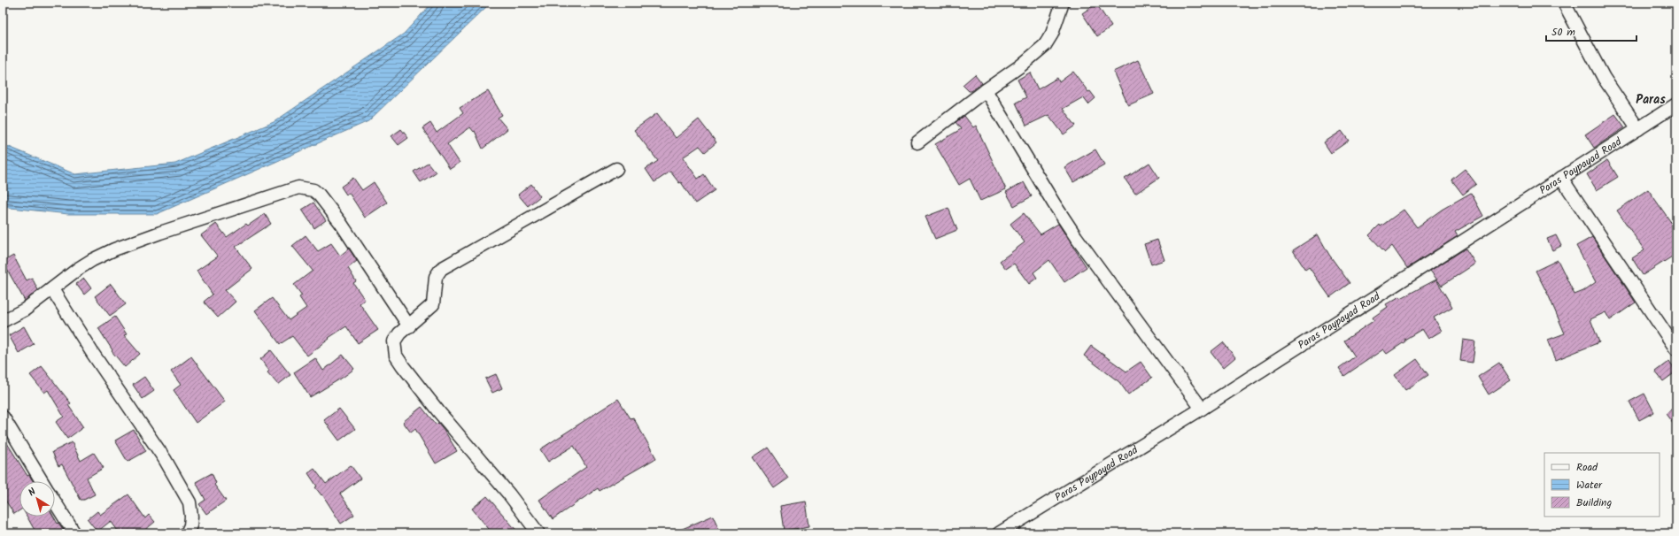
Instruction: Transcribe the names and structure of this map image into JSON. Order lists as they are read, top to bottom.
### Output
{
  "streets": {
    "street": ["Paras Paypayad Road"]
  },
  "districts": ["Paras"],
  "legend": ["Road", "Water", "Building"],
  "scale_bar": "50 m",
  "north": "top left"
}
